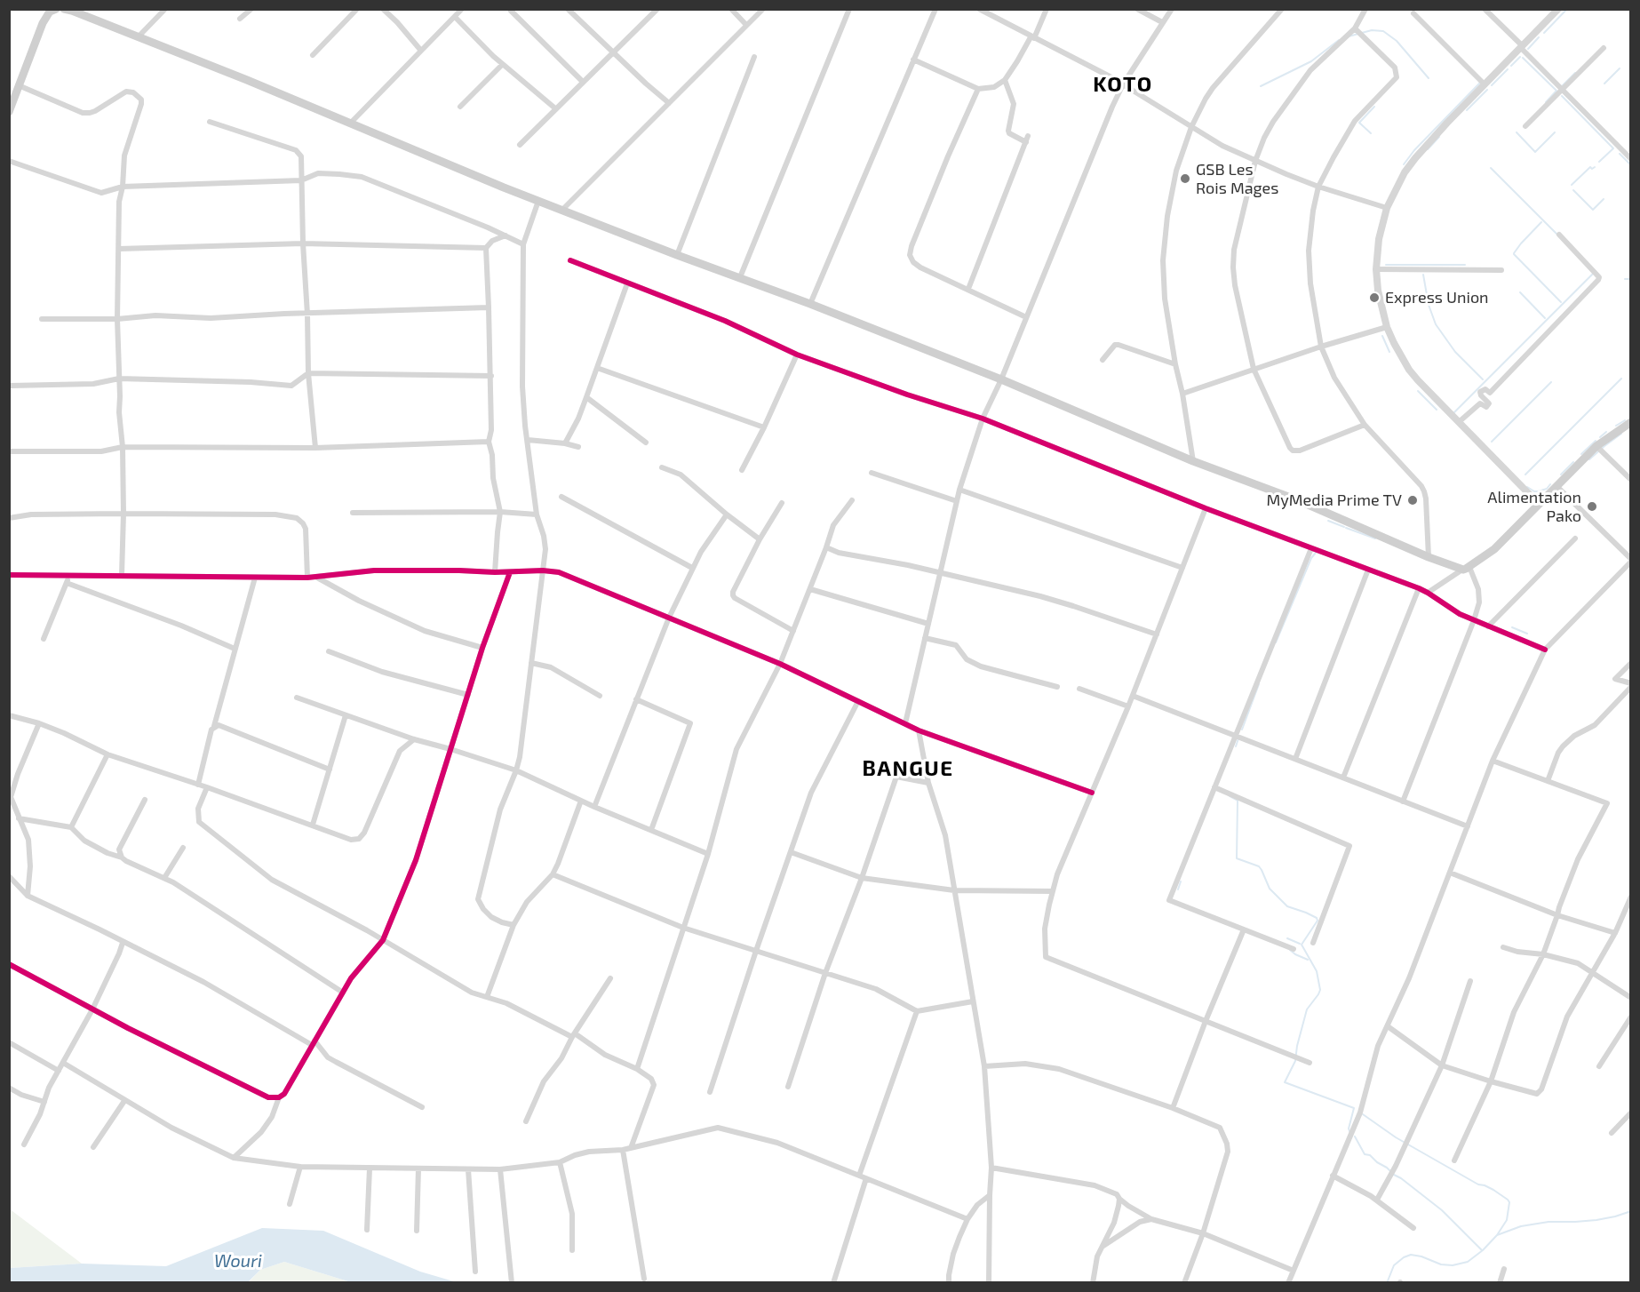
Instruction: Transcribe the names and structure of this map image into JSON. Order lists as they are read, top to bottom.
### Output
{
  "districts": ["KOTO", "BANGUE"],
  "water": ["Wouri"],
  "places": [
    "GSB Les Rois Mages",
    "Express Union",
    "MyMedia Prime TV",
    "Alimentation Pako"
  ]
}
